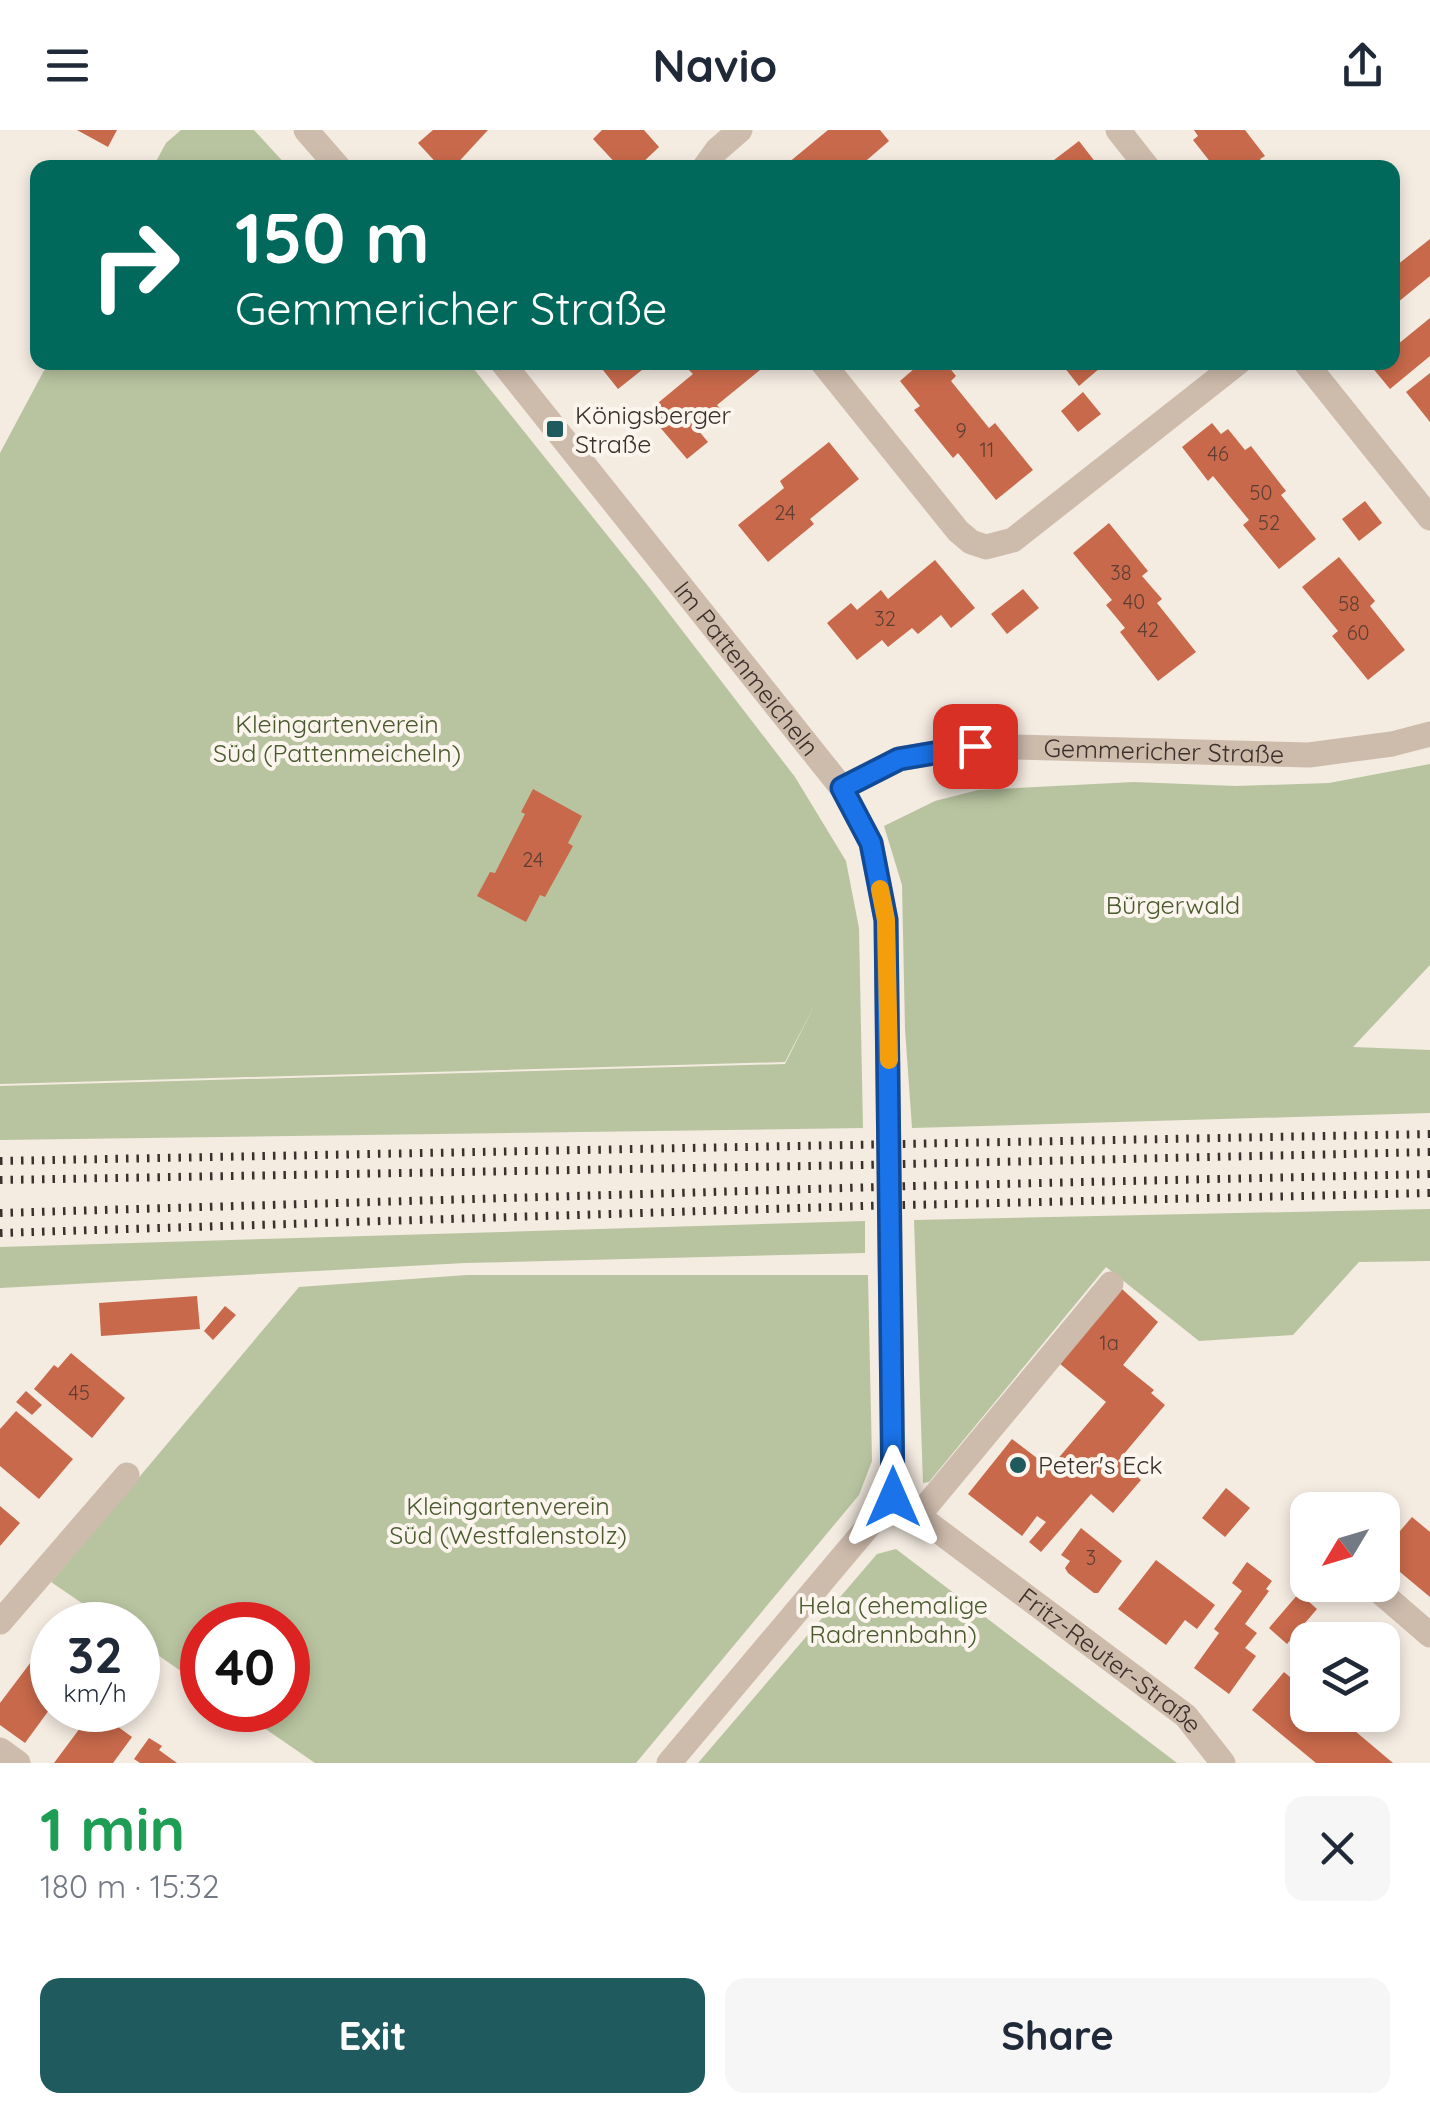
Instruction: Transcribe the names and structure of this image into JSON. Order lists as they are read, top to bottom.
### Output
{
  "streets": {
    "street": ["Im Pattenmeicheln", "Gemmericher Straße", "Fritz-Reuter-Straße"]
  },
  "crossings": [
    ["Im Pattenmeicheln", "Gemmericher Straße"],
    ["Im Pattenmeicheln", "Fritz-Reuter-Straße"]
  ],
  "parks": [
    "Kleingartenverein Süd (Pattenmeicheln)",
    "Bürgerwald",
    "Kleingartenverein Süd (Westfalenstolz)",
    "Hela (ehemalige Radrennbahn)"
  ],
  "places": {
    "transit": ["Königsberger Straße"],
    "other": ["Peter's Eck"]
  },
  "house_numbers": [
    "9",
    "11",
    "46",
    "50",
    "24",
    "52",
    "38",
    "40",
    "58",
    "32",
    "42",
    "60",
    "24",
    "1a",
    "45",
    "3"
  ],
  "north": "bottom left",
  "page": {
    "header": "Navio",
    "turn": ["150 m", "Gemmericher Straße"],
    "speed": "32 km/h",
    "limit": "40",
    "heading": ["1 min", "180 m · 15:32"],
    "buttons": ["Exit", "Share"]
  }
}
